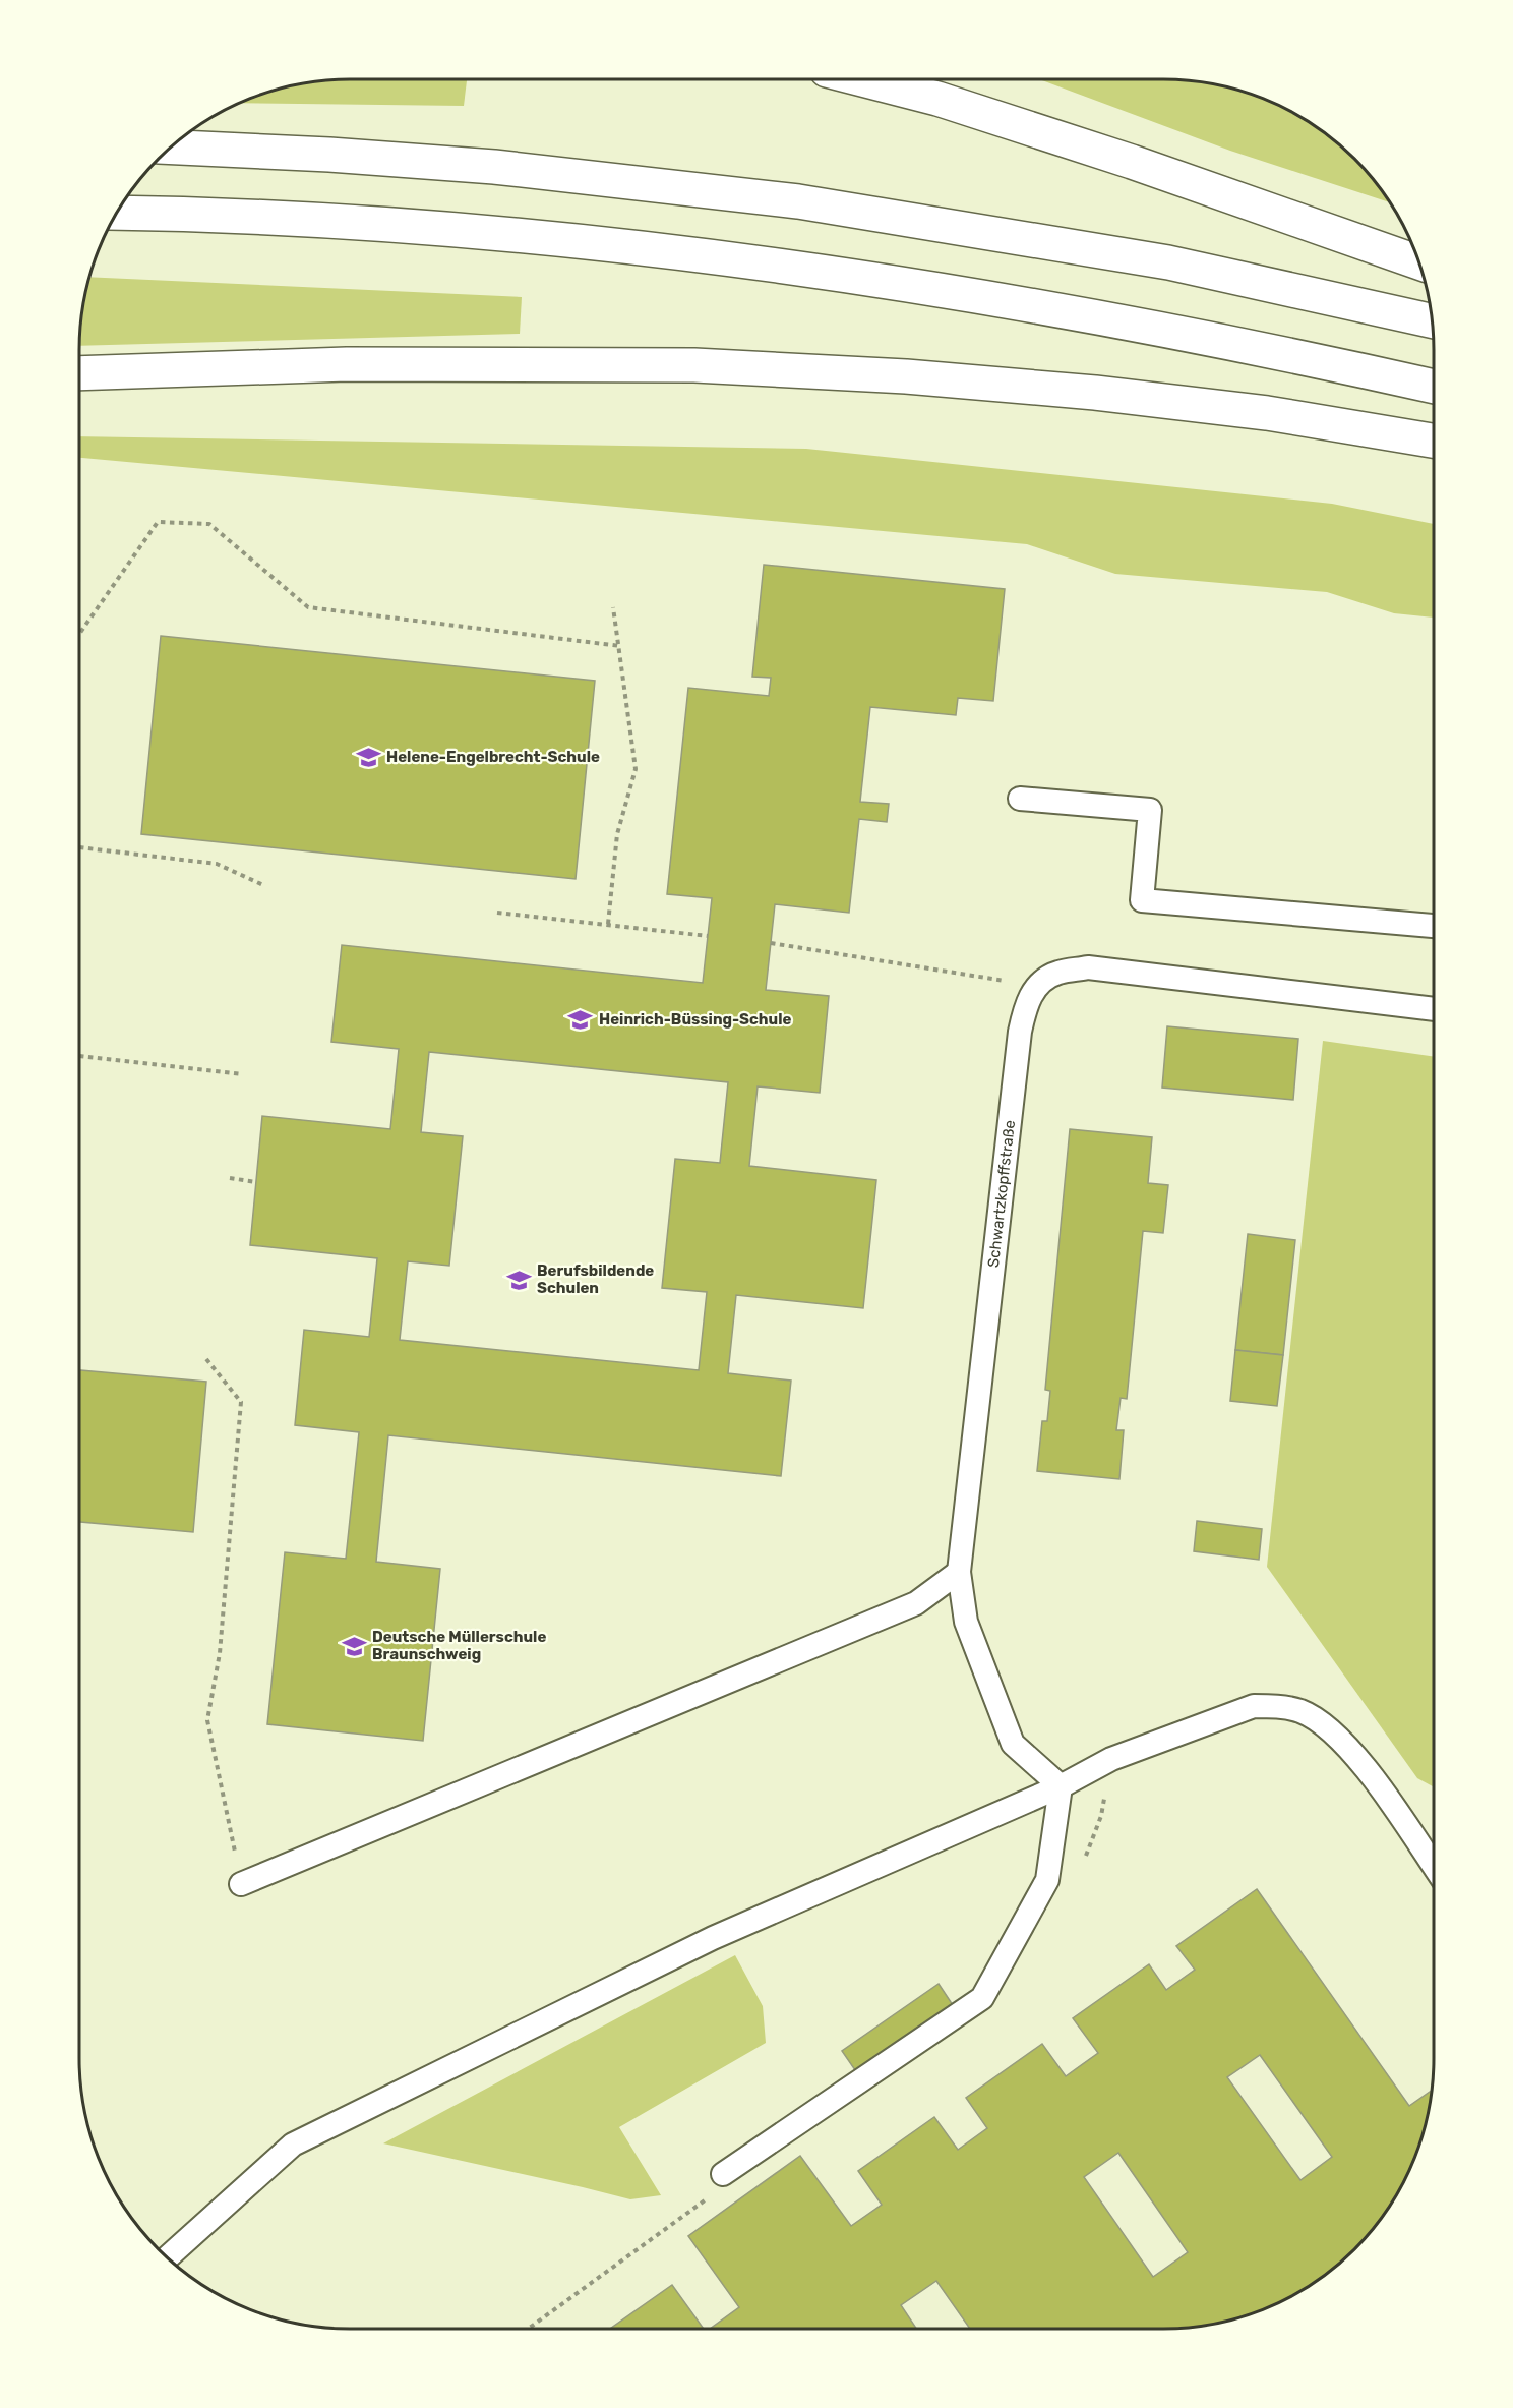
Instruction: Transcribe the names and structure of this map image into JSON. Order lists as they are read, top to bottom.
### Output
{
  "streets": {
    "lane": ["Schwartzkopffstraße"]
  },
  "places": {
    "school or university": [
      "Helene-Engelbrecht-Schule",
      "Heinrich-Büssing-Schule",
      "Berufsbildende Schulen",
      "Deutsche Müllerschule Braunschweig"
    ]
  }
}
